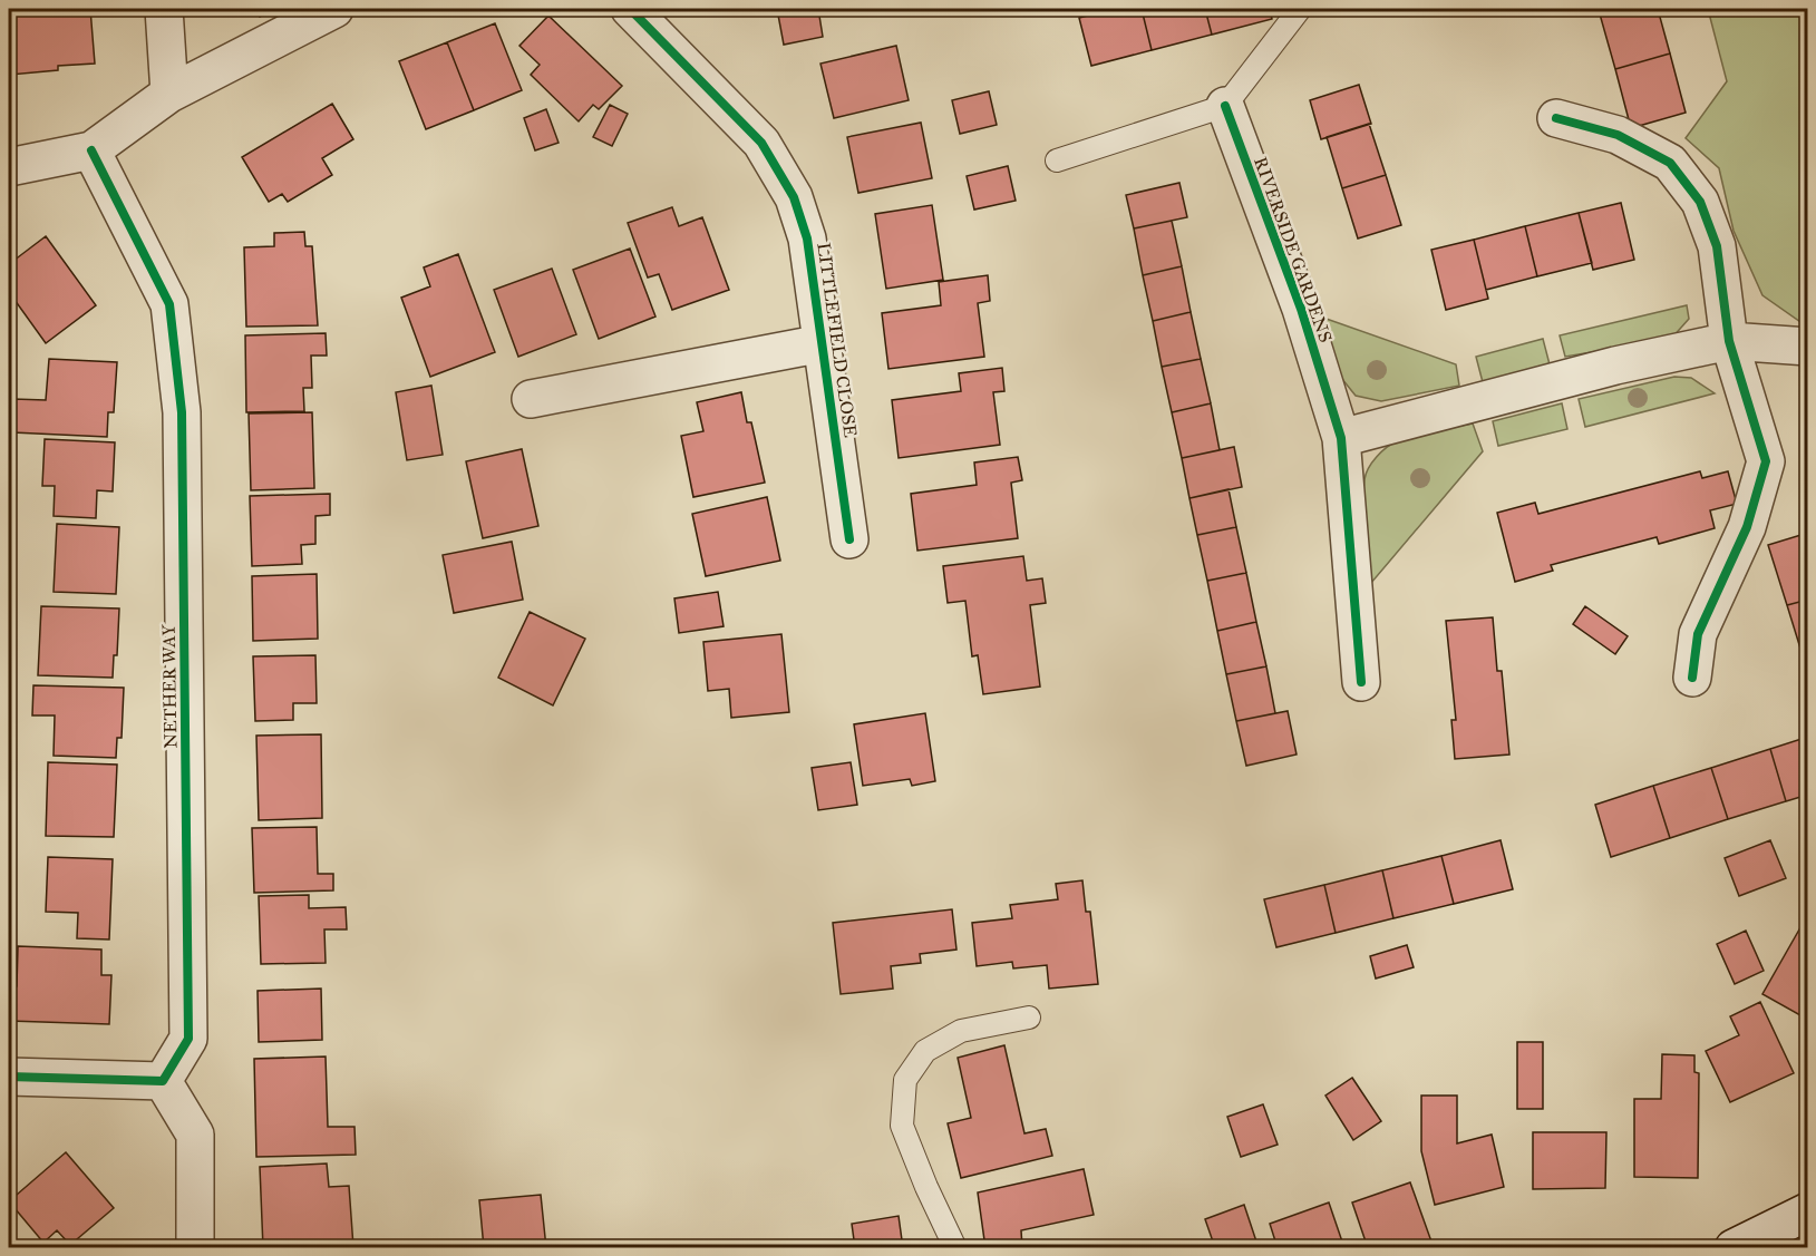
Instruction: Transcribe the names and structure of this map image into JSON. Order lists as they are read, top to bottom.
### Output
{
  "streets": {
    "street": ["RIVERSIDE GARDENS", "LITTLEFIELD CLOSE", "NETHER WAY"]
  }
}
